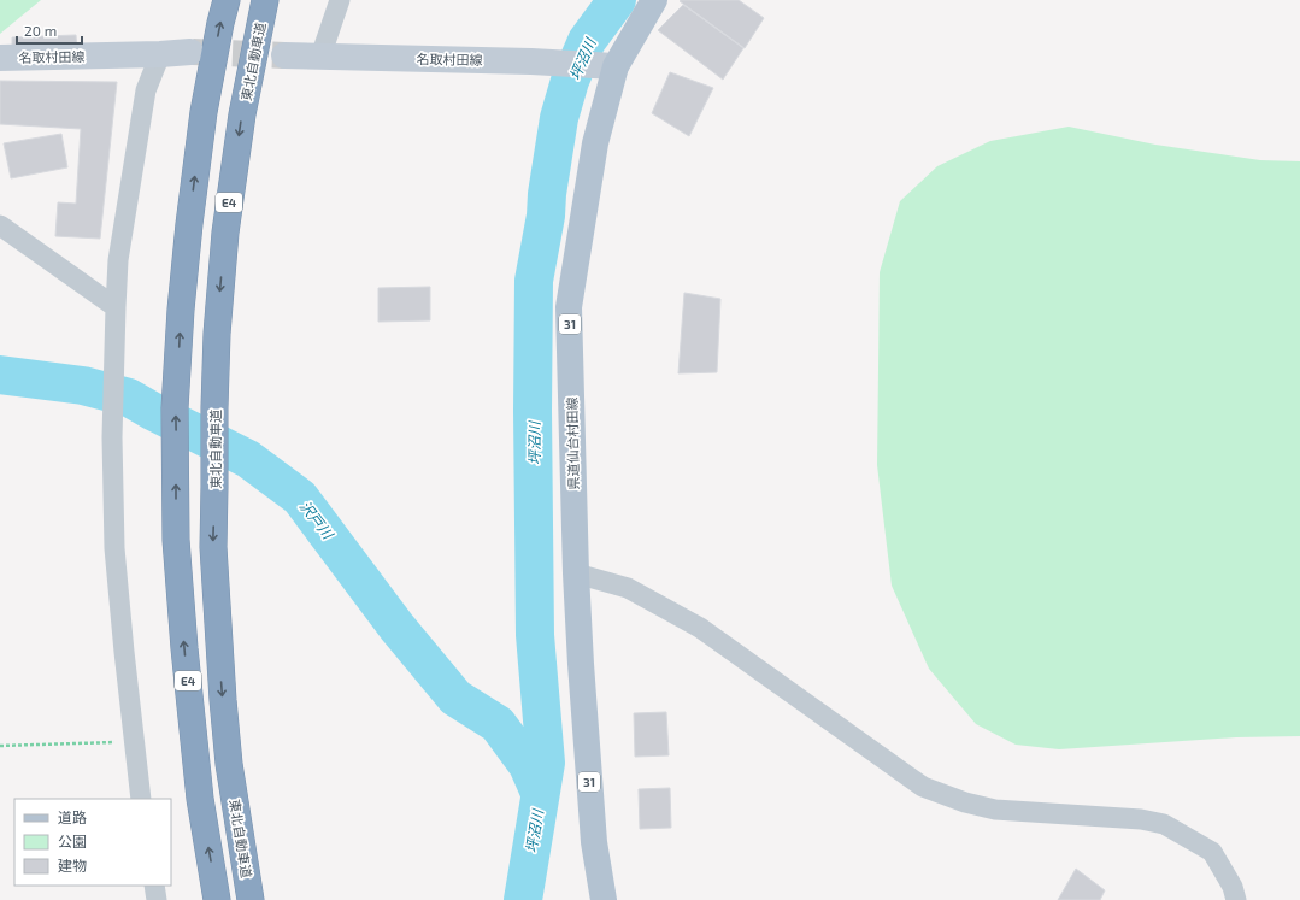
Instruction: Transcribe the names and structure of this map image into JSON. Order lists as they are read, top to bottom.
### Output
{
  "streets": {
    "highway": ["東北自動車道", "E4"],
    "main road": ["名取村田線", "31", "県道仙台村田線"]
  },
  "crossings": [
    ["名取村田線", "県道仙台村田線"]
  ],
  "water": ["坪沼川", "沢戸川"],
  "legend": ["道路", "公園", "建物"],
  "scale_bar": "20 m"
}
